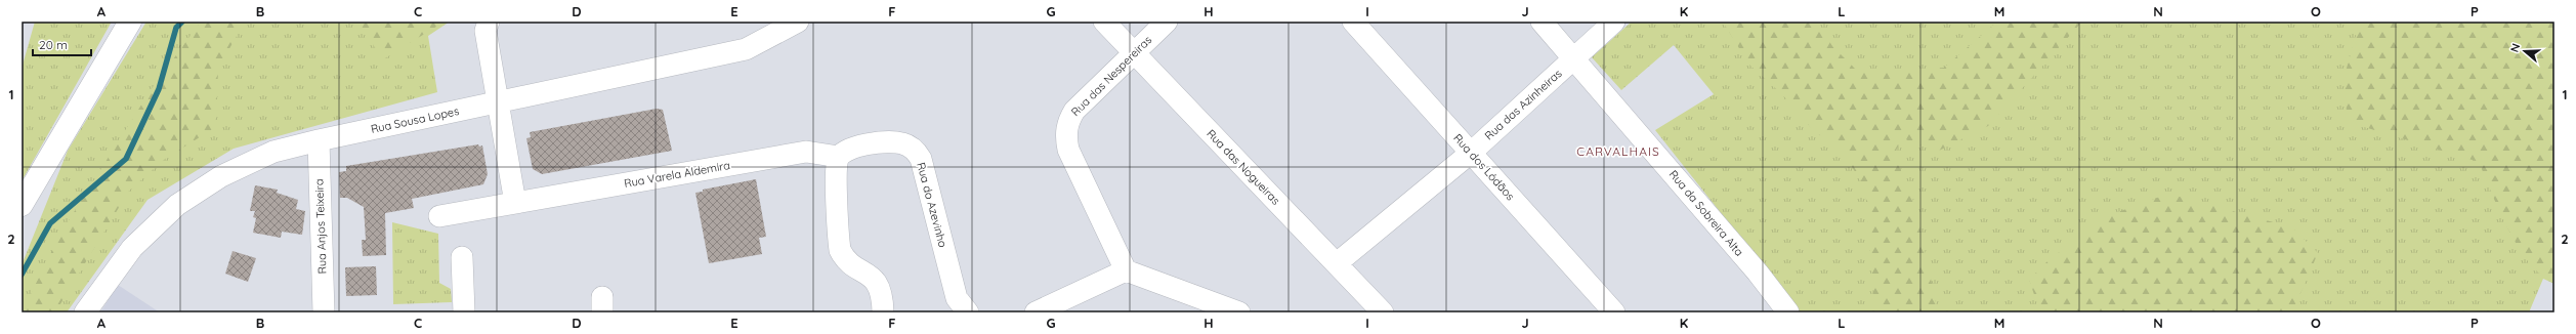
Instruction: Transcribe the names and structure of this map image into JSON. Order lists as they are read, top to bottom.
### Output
{
  "streets": {
    "street": [
      "Rua das Nespereiras",
      "Rua das Azinheiras",
      "Rua Sousa Lopes",
      "Rua das Nogueiras",
      "Rua dos Lódãos",
      "Rua Varela Aldemira",
      "Rua do Azevinho",
      "Rua da Sobreira Alta",
      "Rua Anjos Teixeira"
    ]
  },
  "crossings": [
    ["Rua das Nespereiras", "Rua das Nogueiras"],
    ["Rua das Azinheiras", "Rua das Nogueiras"],
    ["Rua das Azinheiras", "Rua dos Lódãos"],
    ["Rua das Azinheiras", "Rua da Sobreira Alta"],
    ["Rua Sousa Lopes", "Rua Anjos Teixeira"],
    ["Rua Varela Aldemira", "Rua do Azevinho"]
  ],
  "districts": ["CARVALHAIS"],
  "scale_bar": "20 m",
  "north": "left",
  "grid": {
    "columns": [
      "A",
      "B",
      "C",
      "D",
      "E",
      "F",
      "G",
      "H",
      "I",
      "J",
      "K",
      "L",
      "M",
      "N",
      "O",
      "P"
    ],
    "rows": ["1", "2"]
  }
}
